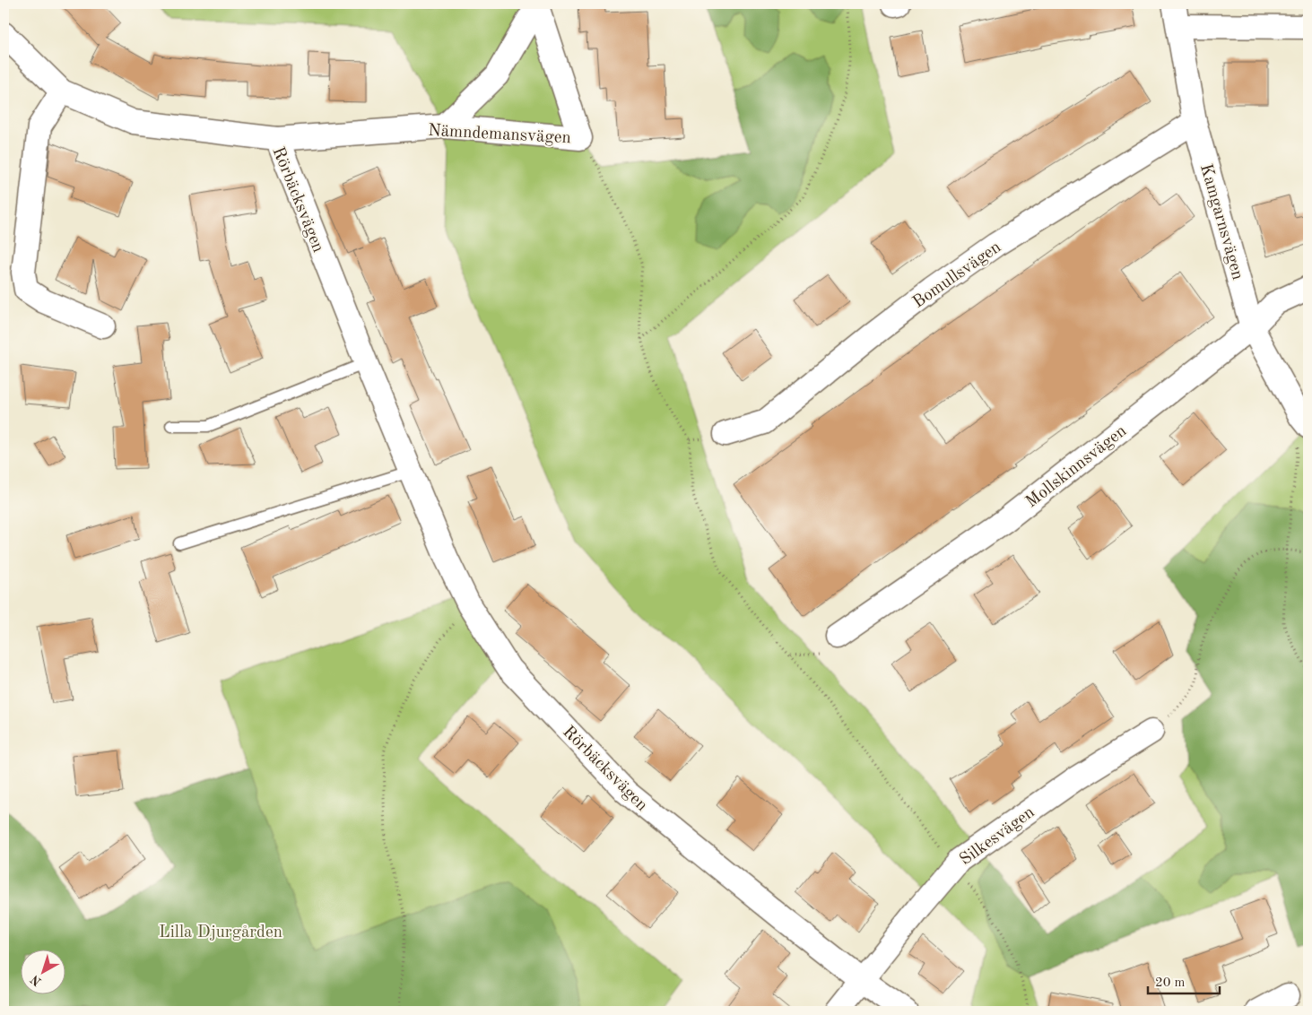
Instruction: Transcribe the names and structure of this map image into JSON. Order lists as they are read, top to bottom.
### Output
{
  "streets": {
    "street": [
      "Nämndemansvägen",
      "Rörbäcksvägen",
      "Kamgarnsvägen",
      "Bomullsvägen",
      "Mollskinnsvägen",
      "Silkesvägen"
    ]
  },
  "crossings": [
    ["Nämndemansvägen", "Rörbäcksvägen"],
    ["Rörbäcksvägen", "Silkesvägen"],
    ["Kamgarnsvägen", "Bomullsvägen"],
    ["Kamgarnsvägen", "Mollskinnsvägen"]
  ],
  "parks": ["Lilla Djurgården"],
  "scale_bar": "20 m",
  "north": "bottom left"
}
